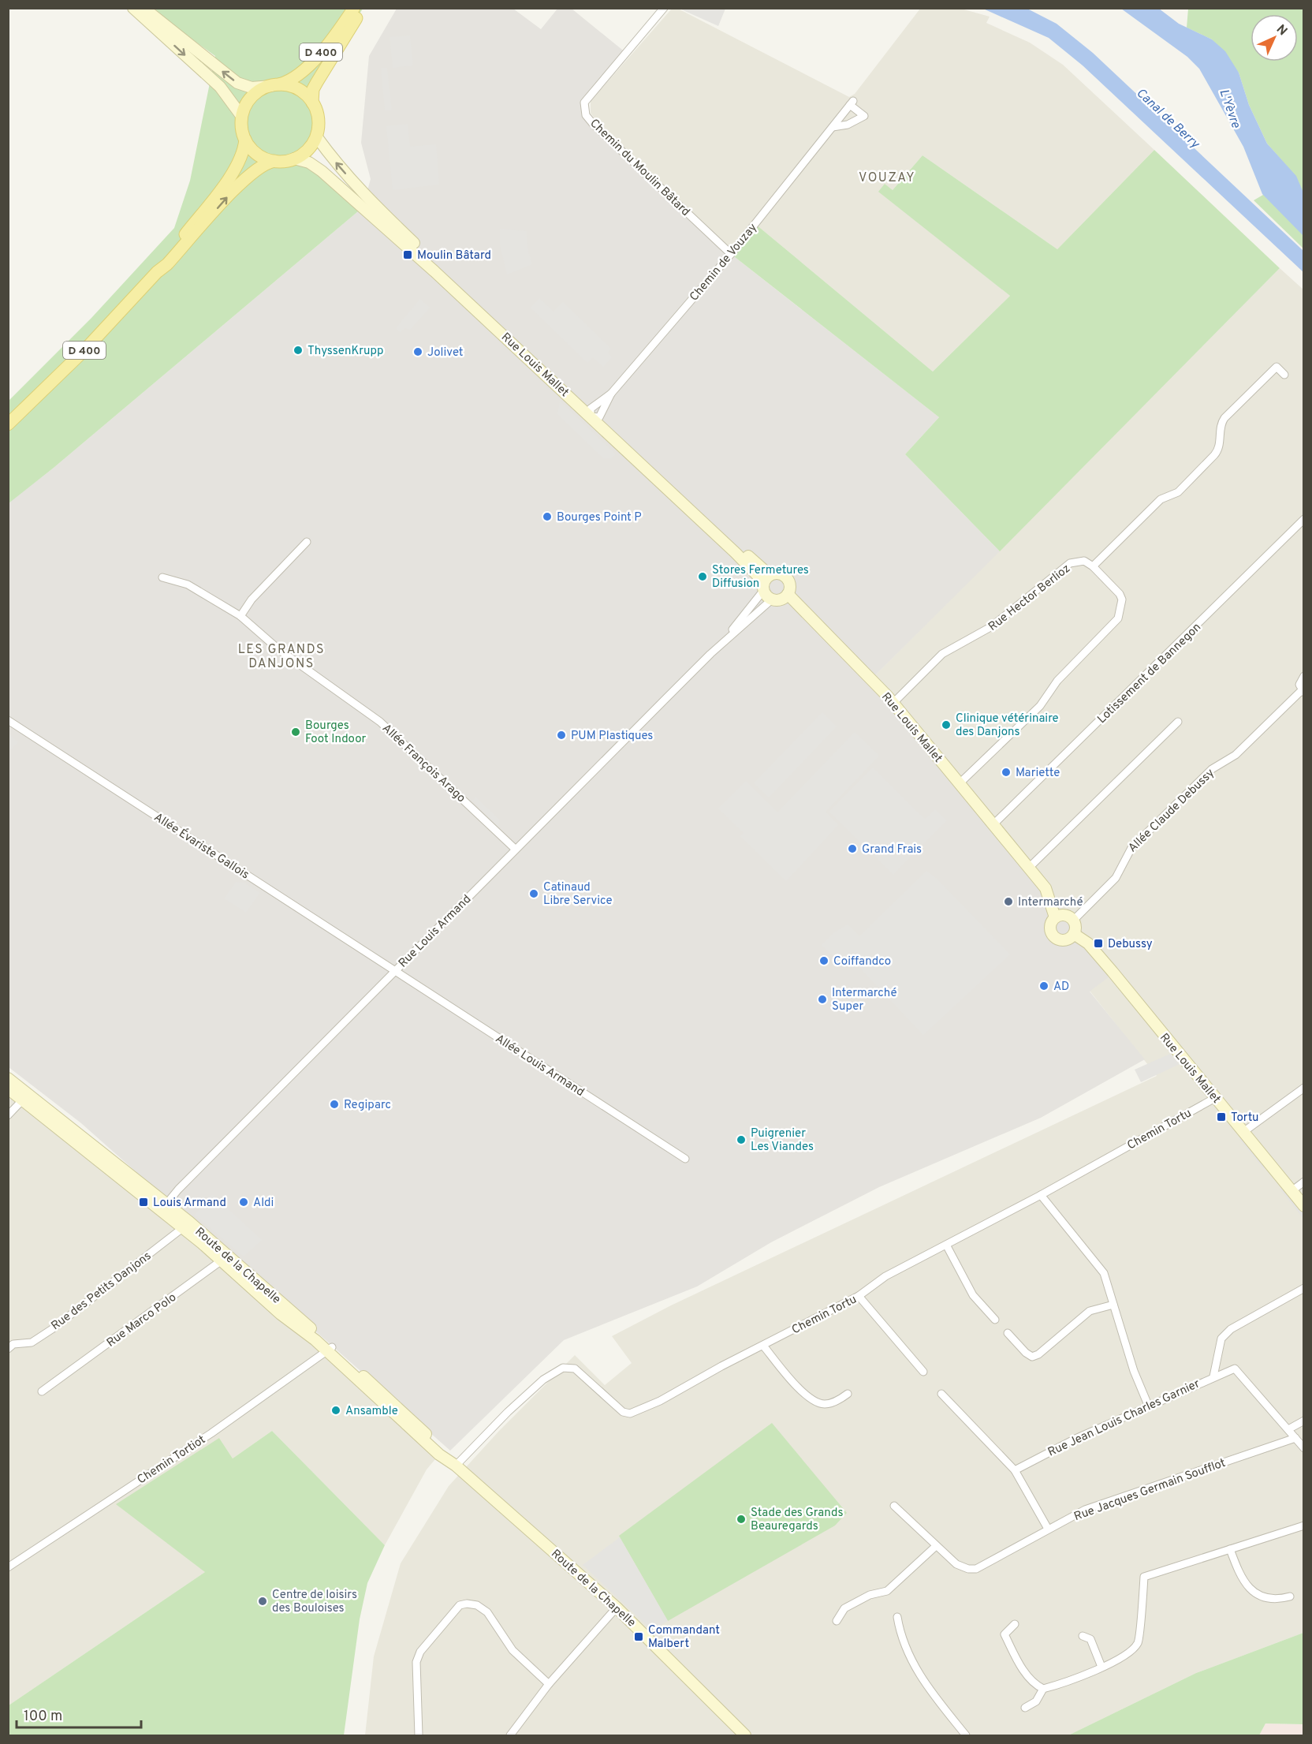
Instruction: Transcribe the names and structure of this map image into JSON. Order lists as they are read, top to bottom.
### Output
{
  "streets": {
    "main road": ["D 400", "Rue Louis Mallet", "Route de la Chapelle"],
    "street": [
      "Chemin du Moulin Bâtard",
      "Chemin de Vouzay",
      "Rue Hector Berlioz",
      "Lotissement de Bannegon",
      "Allée François Arago",
      "Allée Claude Debussy",
      "Allée Évariste Gallois",
      "Rue Louis Armand",
      "Allée Louis Armand",
      "Chemin Tortu",
      "Rue des Petits Danjons",
      "Rue Marco Polo",
      "Rue Jean Louis Charles Garnier",
      "Chemin Tortiot",
      "Rue Jacques Germain Soufflot"
    ]
  },
  "crossings": [
    ["D 400", "Rue Louis Mallet"],
    ["Chemin du Moulin Bâtard", "Chemin de Vouzay"],
    ["Chemin de Vouzay", "Rue Louis Mallet"],
    ["Rue Louis Mallet", "Rue Hector Berlioz"],
    ["Rue Louis Mallet", "Lotissement de Bannegon"],
    ["Rue Louis Mallet", "Allée Claude Debussy"],
    ["Rue Louis Mallet", "Rue Louis Armand"],
    ["Rue Louis Mallet", "Chemin Tortu"],
    ["Allée François Arago", "Rue Louis Armand"],
    ["Allée Évariste Gallois", "Rue Louis Armand"],
    ["Allée Évariste Gallois", "Allée Louis Armand"],
    ["Rue Louis Armand", "Allée Louis Armand"],
    ["Rue Louis Armand", "Route de la Chapelle"],
    ["Chemin Tortu", "Route de la Chapelle"],
    ["Route de la Chapelle", "Rue des Petits Danjons"],
    ["Route de la Chapelle", "Rue Marco Polo"],
    ["Route de la Chapelle", "Chemin Tortiot"]
  ],
  "districts": ["VOUZAY", "LES GRANDS DANJONS"],
  "water": ["L'Yèvre", "Canal de Berry"],
  "places": {
    "transit": [
      "Moulin Bâtard",
      "Debussy",
      "Tortu",
      "Louis Armand",
      "Commandant Malbert"
    ],
    "other": [
      "ThyssenKrupp",
      "Jolivet",
      "Bourges Point P",
      "Stores Fermetures Diffusion",
      "Clinique vétérinaire des Danjons",
      "Bourges Foot Indoor",
      "PUM Plastiques",
      "Mariette",
      "Grand Frais",
      "Catinaud Libre Service",
      "Intermarché",
      "Coiffandco",
      "AD",
      "Intermarché Super",
      "Regiparc",
      "Puigrenier Les Viandes",
      "Aldi",
      "Ansamble",
      "Stade des Grands Beauregards",
      "Centre de loisirs des Bouloises"
    ]
  },
  "scale_bar": "100 m",
  "north": "top right"
}
